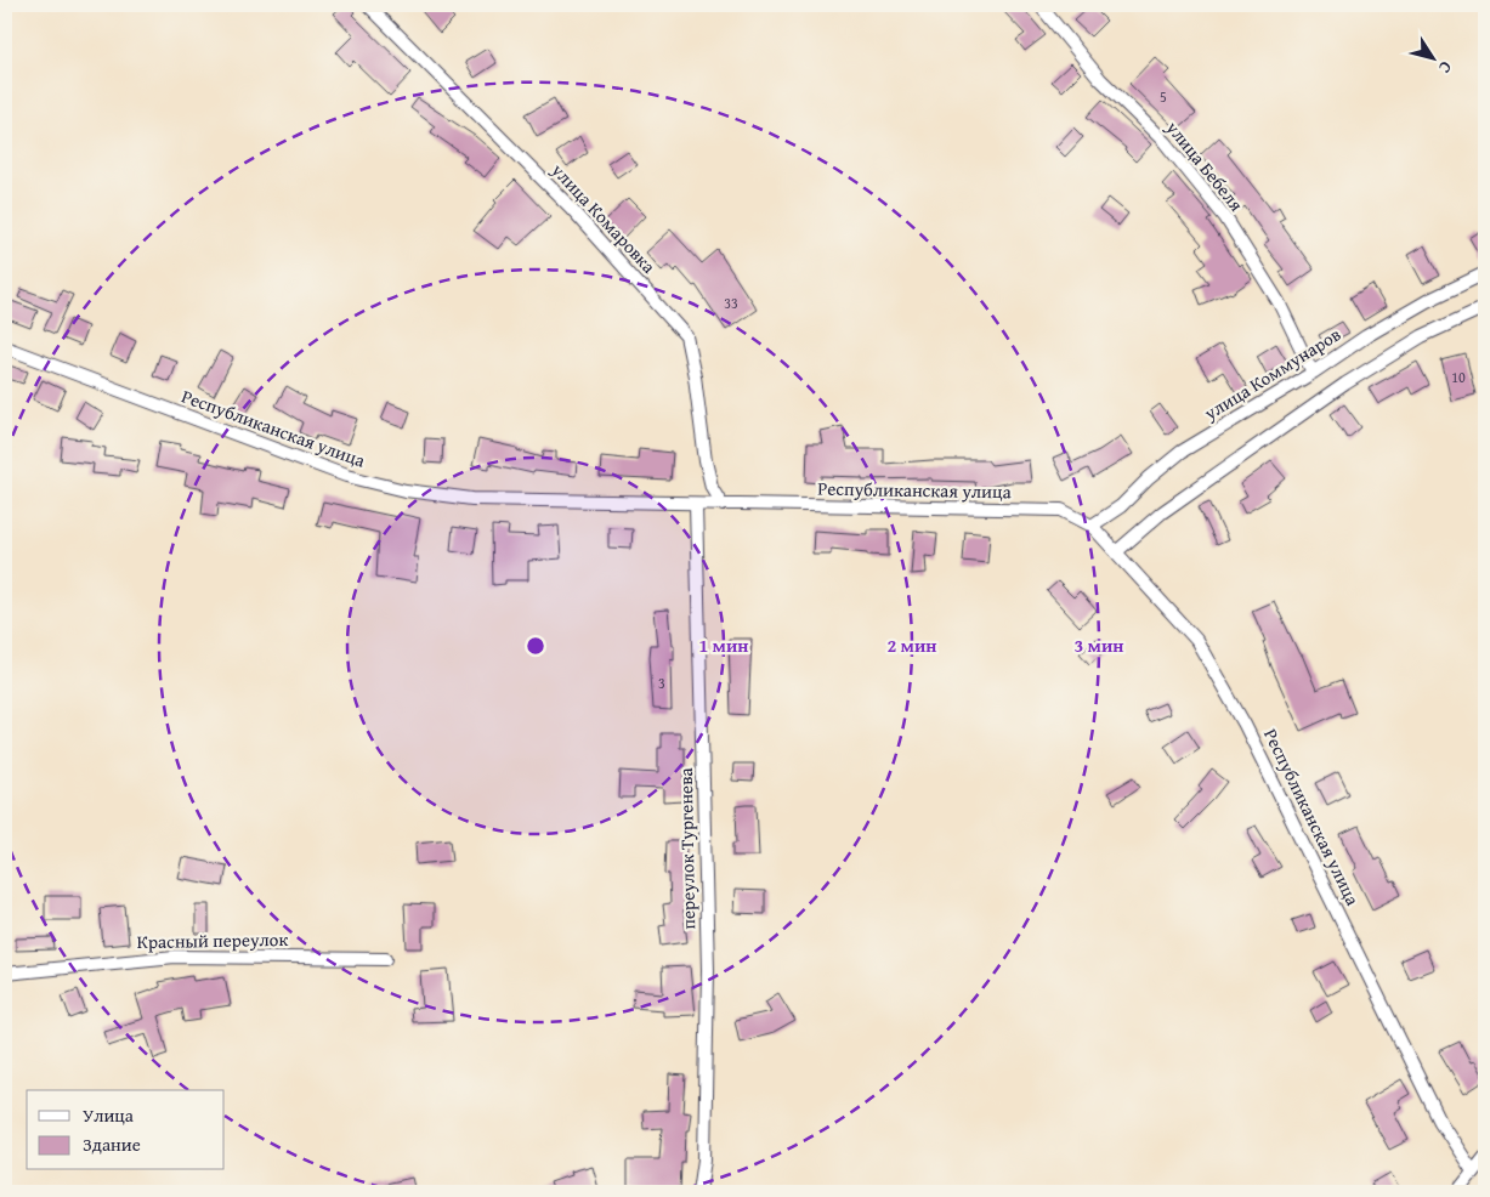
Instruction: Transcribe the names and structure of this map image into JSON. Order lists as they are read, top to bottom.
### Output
{
  "streets": {
    "street": [
      "улица Бебеля",
      "улица Комаровка",
      "улица Коммунаров",
      "Республиканская улица",
      "переулок Тургенева",
      "Красный переулок"
    ]
  },
  "crossings": [
    ["улица Бебеля", "улица Коммунаров"],
    ["улица Комаровка", "Республиканская улица"],
    ["улица Коммунаров", "Республиканская улица"],
    ["Республиканская улица", "переулок Тургенева"]
  ],
  "house_numbers": [
    "5",
    "33",
    "10",
    "3"
  ],
  "legend": ["Улица", "Здание"],
  "north": "bottom right",
  "rings": ["1 мин", "2 мин", "3 мин"]
}
